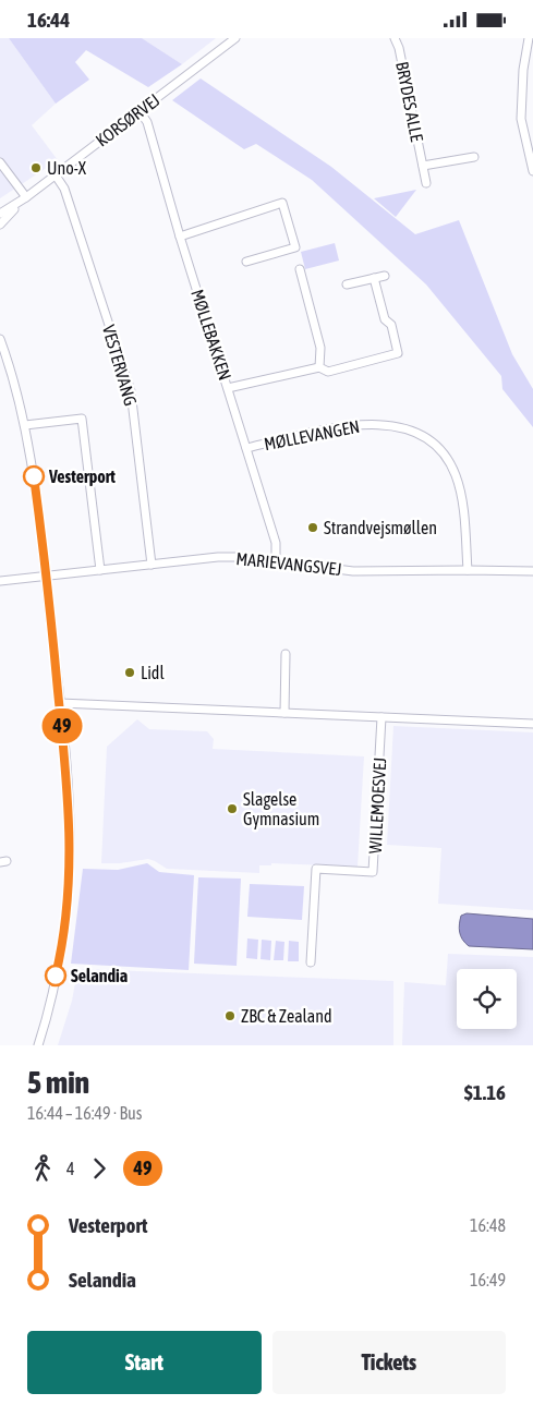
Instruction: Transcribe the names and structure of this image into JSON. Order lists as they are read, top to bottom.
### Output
{
  "streets": {
    "street": [
      "BRYDES ALLE",
      "KORSØRVEJ",
      "MØLLEBAKKEN",
      "VESTERVANG",
      "MØLLEVANGEN",
      "MARIEVANGSVEJ",
      "WILLEMOESVEJ"
    ]
  },
  "crossings": [
    ["KORSØRVEJ", "MØLLEBAKKEN"],
    ["KORSØRVEJ", "VESTERVANG"],
    ["MØLLEBAKKEN", "MØLLEVANGEN"],
    ["MØLLEBAKKEN", "MARIEVANGSVEJ"],
    ["VESTERVANG", "MARIEVANGSVEJ"],
    ["MØLLEVANGEN", "MARIEVANGSVEJ"]
  ],
  "places": [
    "Uno-X",
    "Vesterport",
    "Strandvejsmøllen",
    "Lidl",
    "Slagelse Gymnasium",
    "Selandia",
    "ZBC & Zealand"
  ],
  "lines": ["bus line 49"],
  "page": {
    "status": "16:44",
    "on_map": "49",
    "heading": ["5 min", "16:44 – 16:49 · Bus", "$1.16"],
    "legs": ["4", "49"],
    "list": [
      {
        "name": "Vesterport",
        "value": "16:48"
      },
      {
        "name": "Selandia",
        "value": "16:49"
      }
    ],
    "buttons": ["Start", "Tickets"]
  }
}
